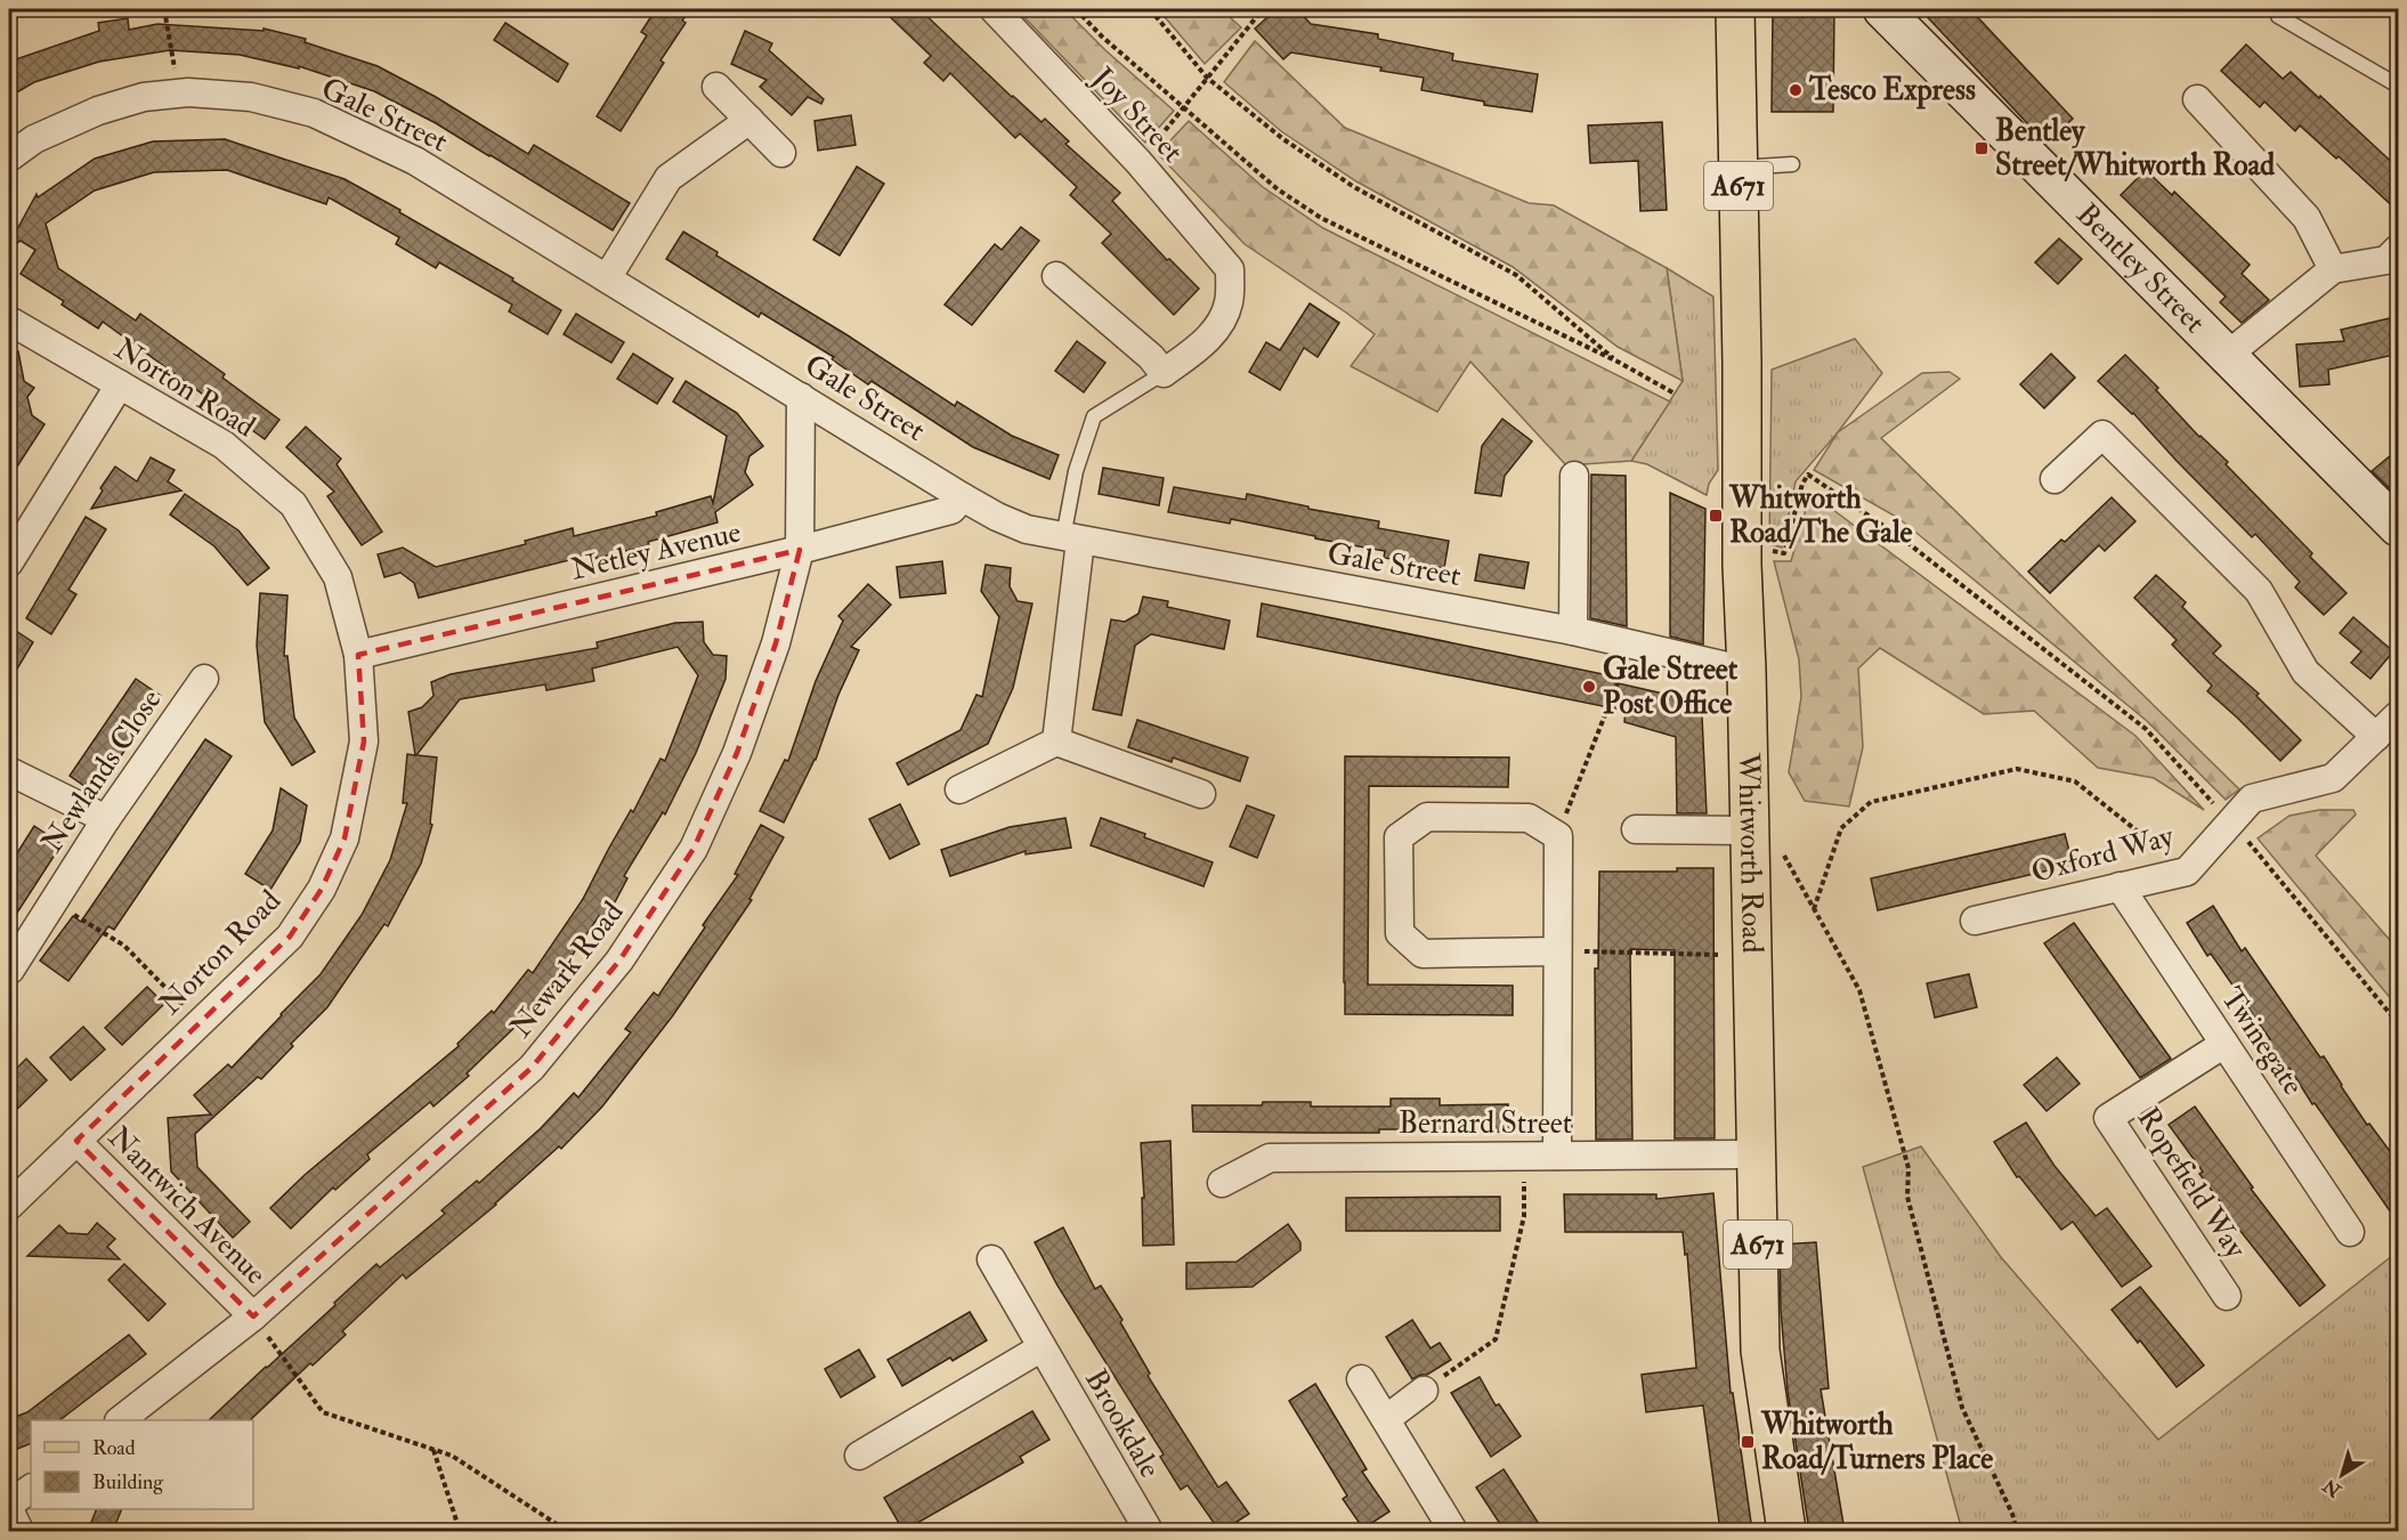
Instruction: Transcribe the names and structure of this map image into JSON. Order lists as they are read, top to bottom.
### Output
{
  "streets": {
    "main road": ["A671", "Whitworth Road"],
    "street": [
      "Gale Street",
      "Joy Street",
      "Bentley Street",
      "Norton Road",
      "Netley Avenue",
      "Newlands Close",
      "Oxford Way",
      "Newark Road",
      "Twinegate",
      "Bernard Street",
      "Ropefield Way",
      "Nantwich Avenue",
      "Brookdale"
    ]
  },
  "crossings": [
    ["Gale Street", "Netley Avenue"],
    ["Gale Street", "Whitworth Road"],
    ["Gale Street", "Newark Road"],
    ["Norton Road", "Netley Avenue"],
    ["Norton Road", "Nantwich Avenue"],
    ["Netley Avenue", "Newark Road"],
    ["Whitworth Road", "Bernard Street"],
    ["Oxford Way", "Twinegate"],
    ["Newark Road", "Nantwich Avenue"],
    ["Twinegate", "Ropefield Way"]
  ],
  "places": {
    "other": ["Tesco Express", "Gale Street Post Office"],
    "transit": ["Bentley Street/Whitworth Road", "Whitworth Road/The Gale", "Whitworth Road/Turners Place"]
  },
  "legend": ["Road", "Building"],
  "north": "bottom left"
}
